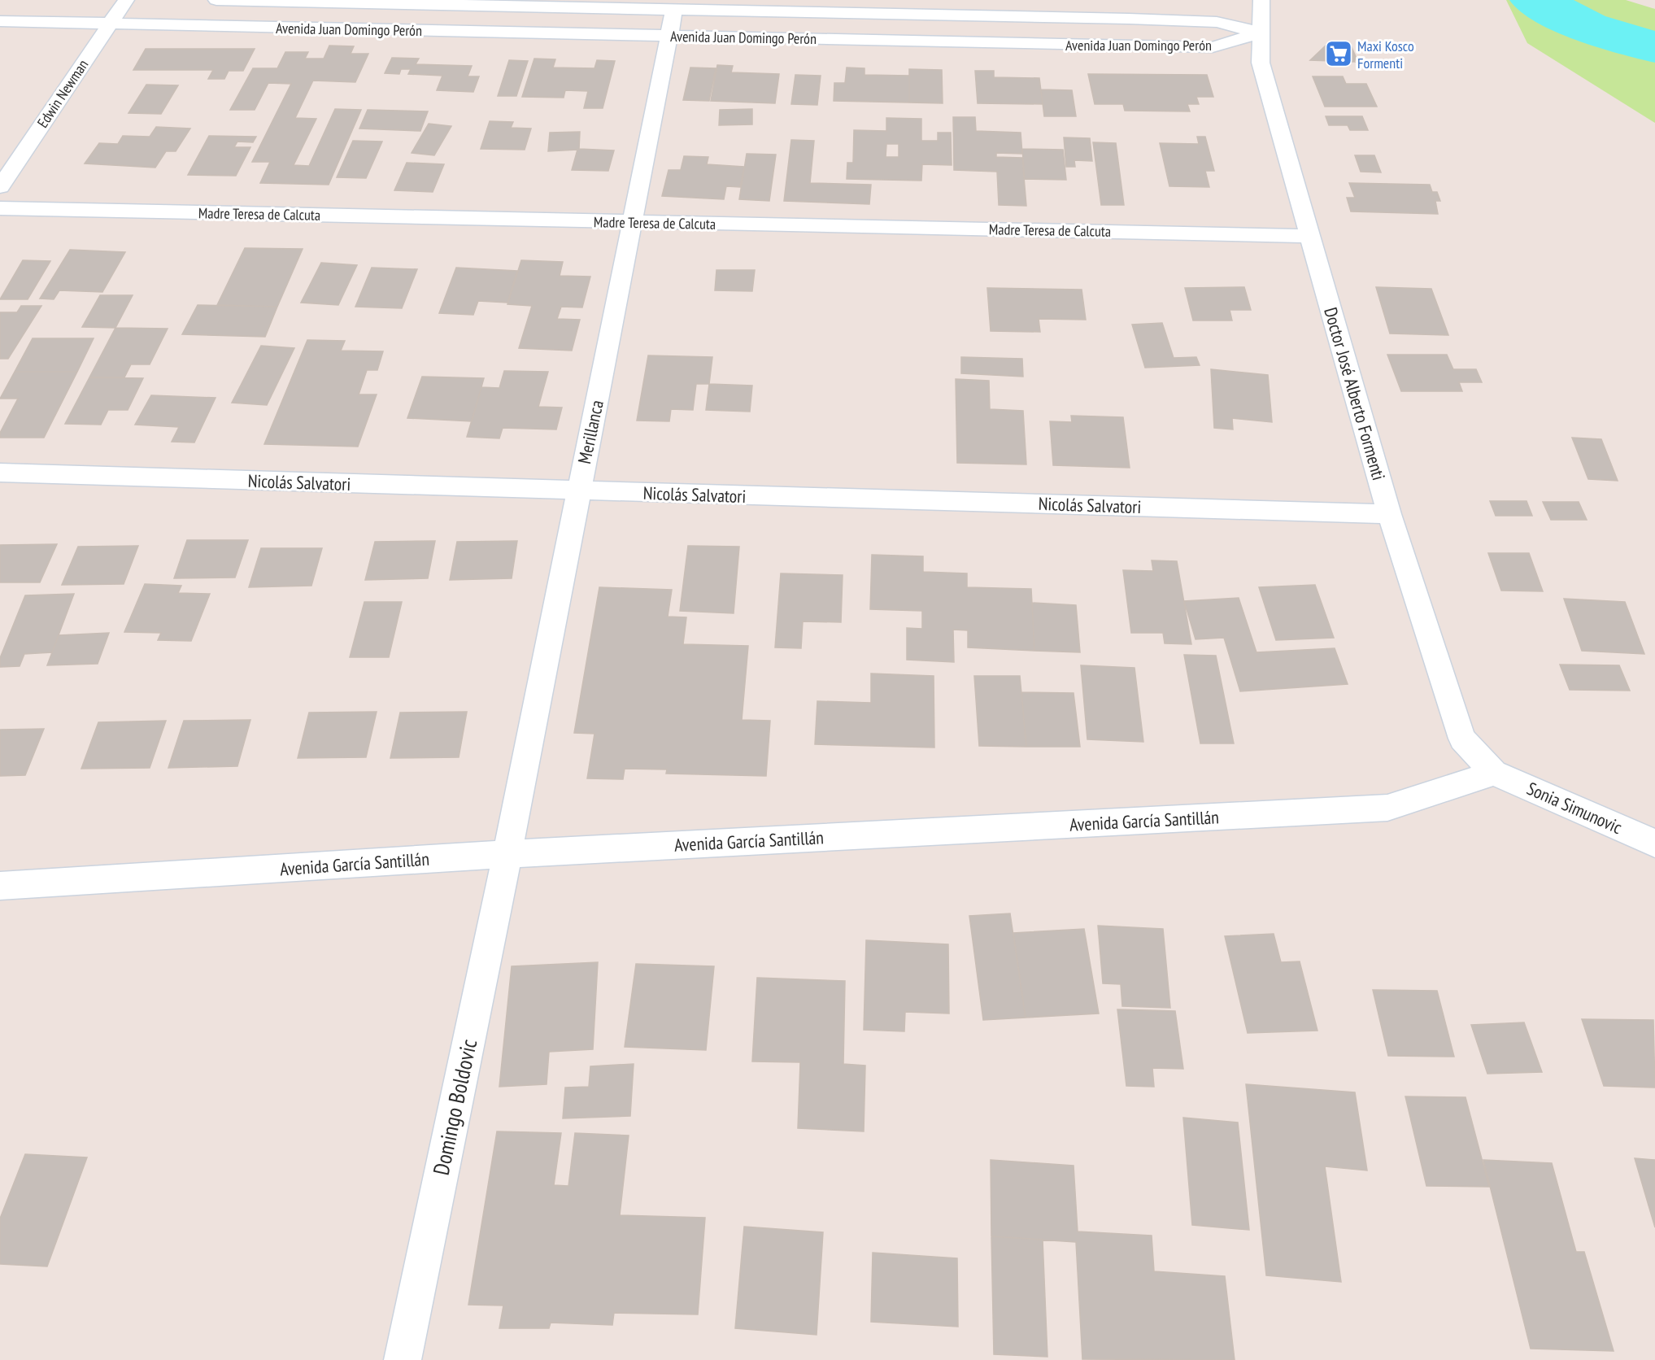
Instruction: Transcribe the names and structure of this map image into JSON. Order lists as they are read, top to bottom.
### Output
{
  "streets": {
    "street": [
      "Avenida Juan Domingo Perón",
      "Edwin Newman",
      "Madre Teresa de Calcuta",
      "Doctor José Alberto Formenti",
      "Merillanca",
      "Nicolás Salvatori",
      "Sonia Simunovic",
      "Avenida García Santillán",
      "Domingo Boldovic"
    ]
  },
  "crossings": [
    ["Avenida Juan Domingo Perón", "Edwin Newman"],
    ["Avenida Juan Domingo Perón", "Doctor José Alberto Formenti"],
    ["Avenida Juan Domingo Perón", "Merillanca"],
    ["Madre Teresa de Calcuta", "Doctor José Alberto Formenti"],
    ["Madre Teresa de Calcuta", "Merillanca"],
    ["Doctor José Alberto Formenti", "Nicolás Salvatori"],
    ["Doctor José Alberto Formenti", "Sonia Simunovic"],
    ["Doctor José Alberto Formenti", "Avenida García Santillán"],
    ["Merillanca", "Nicolás Salvatori"],
    ["Merillanca", "Avenida García Santillán"],
    ["Merillanca", "Domingo Boldovic"],
    ["Sonia Simunovic", "Avenida García Santillán"],
    ["Avenida García Santillán", "Domingo Boldovic"]
  ],
  "places": {
    "supermarket": ["Maxi Kosco Formenti"]
  }
}
